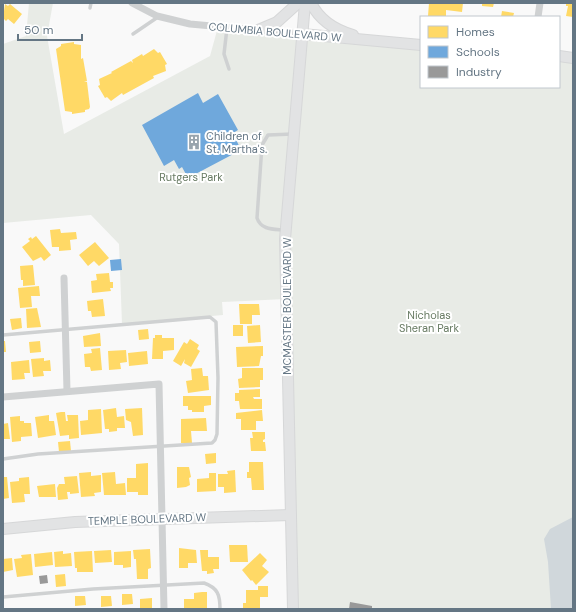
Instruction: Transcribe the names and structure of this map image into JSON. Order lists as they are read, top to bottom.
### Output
{
  "streets": {
    "street": ["COLUMBIA BOULEVARD W", "MCMASTER BOULEVARD W", "TEMPLE BOULEVARD W"]
  },
  "crossings": [
    ["COLUMBIA BOULEVARD W", "MCMASTER BOULEVARD W"],
    ["MCMASTER BOULEVARD W", "TEMPLE BOULEVARD W"]
  ],
  "parks": ["Rutgers Park", "Nicholas Sheran Park"],
  "places": {
    "building": ["Children of St. Martha's."]
  },
  "legend": ["Homes", "Schools", "Industry"],
  "scale_bar": "50 m"
}
